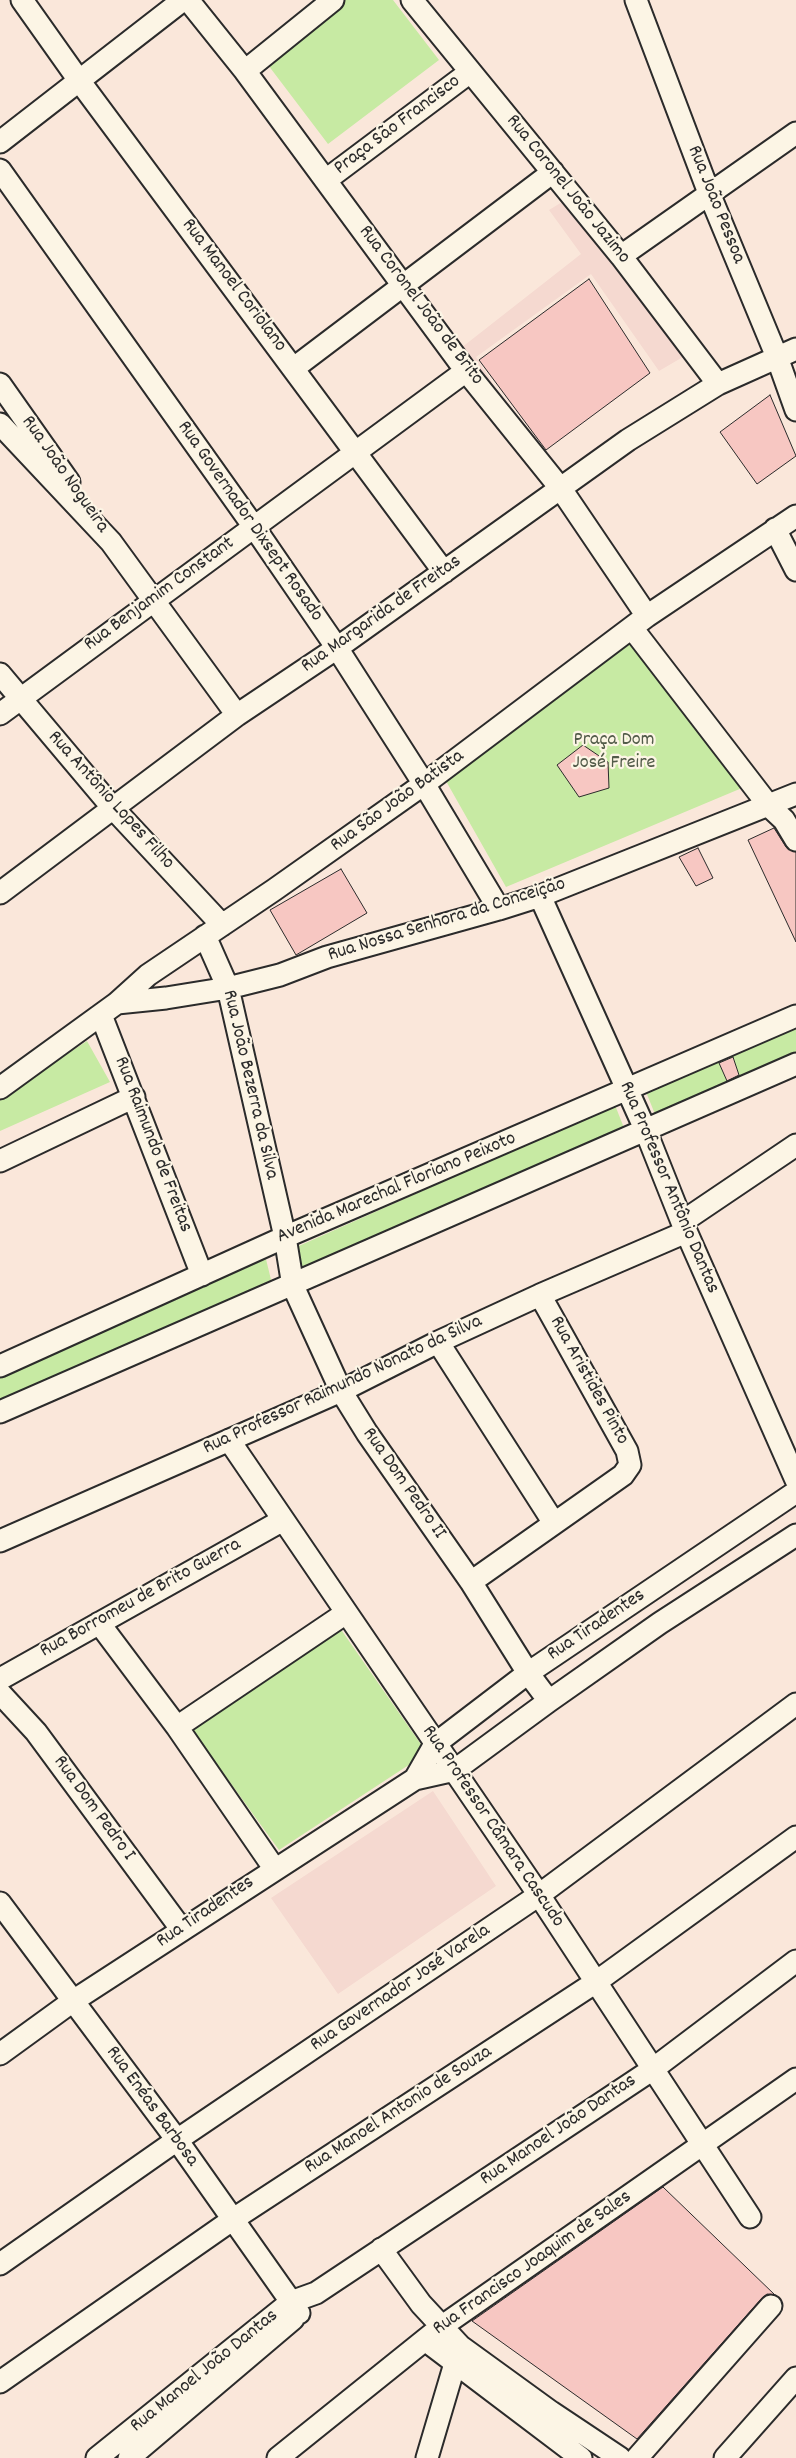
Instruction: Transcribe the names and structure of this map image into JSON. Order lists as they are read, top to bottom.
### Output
{
  "streets": {
    "street": [
      "Praça São Francisco",
      "Rua Coronel João Jazimo",
      "Rua João Pessoa",
      "Rua Manoel Coriolano",
      "Rua Coronel João de Brito",
      "Rua João Nogueira",
      "Rua Governador Dixsept Rosado",
      "Rua Benjamim Constant",
      "Rua Margarida de Freitas",
      "Rua Antônio Lopes Filho",
      "Rua São João Batista",
      "Rua Nossa Senhora da Conceição",
      "Rua João Bezerra da Silva",
      "Rua Raimundo de Freitas",
      "Rua Professor Antônio Dantas",
      "Avenida Marechal Floriano Peixoto",
      "Rua Aristides Pinto",
      "Rua Professor Raimundo Nonato da Silva",
      "Rua Dom Pedro II",
      "Rua Borromeu de Brito Guerra",
      "Rua Tiradentes",
      "Rua Dom Pedro I",
      "Rua Professor Câmara Cascudo",
      "Rua Governador José Varela",
      "Rua Enéas Barbosa",
      "Rua Manoel Antonio de Souza",
      "Rua Manoel João Dantas",
      "Rua Francisco Joaquim de Sales"
    ]
  },
  "crossings": [
    ["Praça São Francisco", "Rua Coronel João Jazimo"],
    ["Praça São Francisco", "Rua Coronel João de Brito"],
    ["Rua Coronel João Jazimo", "Rua Margarida de Freitas"],
    ["Rua João Pessoa", "Rua Margarida de Freitas"],
    ["Rua Manoel Coriolano", "Rua Benjamim Constant"],
    ["Rua Manoel Coriolano", "Rua Margarida de Freitas"],
    ["Rua Coronel João de Brito", "Rua Benjamim Constant"],
    ["Rua Coronel João de Brito", "Rua Margarida de Freitas"],
    ["Rua Coronel João de Brito", "Rua São João Batista"],
    ["Rua Coronel João de Brito", "Rua Nossa Senhora da Conceição"],
    ["Rua João Nogueira", "Rua Benjamim Constant"],
    ["Rua João Nogueira", "Rua Margarida de Freitas"],
    ["Rua Governador Dixsept Rosado", "Rua Benjamim Constant"],
    ["Rua Governador Dixsept Rosado", "Rua Margarida de Freitas"],
    ["Rua Governador Dixsept Rosado", "Rua São João Batista"],
    ["Rua Governador Dixsept Rosado", "Rua Nossa Senhora da Conceição"],
    ["Rua Benjamim Constant", "Rua Antônio Lopes Filho"],
    ["Rua Margarida de Freitas", "Rua Antônio Lopes Filho"],
    ["Rua Antônio Lopes Filho", "Rua São João Batista"],
    ["Rua Antônio Lopes Filho", "Rua João Bezerra da Silva"],
    ["Rua São João Batista", "Rua Nossa Senhora da Conceição"],
    ["Rua São João Batista", "Rua João Bezerra da Silva"],
    ["Rua São João Batista", "Rua Raimundo de Freitas"],
    ["Rua Nossa Senhora da Conceição", "Rua João Bezerra da Silva"],
    ["Rua Nossa Senhora da Conceição", "Rua Raimundo de Freitas"],
    ["Rua Nossa Senhora da Conceição", "Rua Professor Antônio Dantas"],
    ["Rua João Bezerra da Silva", "Avenida Marechal Floriano Peixoto"],
    ["Rua João Bezerra da Silva", "Rua Dom Pedro II"],
    ["Rua Raimundo de Freitas", "Avenida Marechal Floriano Peixoto"],
    ["Rua Professor Antônio Dantas", "Avenida Marechal Floriano Peixoto"],
    ["Rua Professor Antônio Dantas", "Rua Professor Raimundo Nonato da Silva"],
    ["Rua Aristides Pinto", "Rua Professor Raimundo Nonato da Silva"],
    ["Rua Professor Raimundo Nonato da Silva", "Rua Dom Pedro II"],
    ["Rua Professor Raimundo Nonato da Silva", "Rua Professor Câmara Cascudo"],
    ["Rua Dom Pedro II", "Rua Tiradentes"],
    ["Rua Borromeu de Brito Guerra", "Rua Professor Câmara Cascudo"],
    ["Rua Tiradentes", "Rua Dom Pedro I"],
    ["Rua Tiradentes", "Rua Professor Câmara Cascudo"],
    ["Rua Tiradentes", "Rua Enéas Barbosa"],
    ["Rua Professor Câmara Cascudo", "Rua Governador José Varela"],
    ["Rua Professor Câmara Cascudo", "Rua Manoel Antonio de Souza"],
    ["Rua Professor Câmara Cascudo", "Rua Manoel João Dantas"],
    ["Rua Professor Câmara Cascudo", "Rua Francisco Joaquim de Sales"],
    ["Rua Governador José Varela", "Rua Enéas Barbosa"],
    ["Rua Enéas Barbosa", "Rua Manoel Antonio de Souza"],
    ["Rua Enéas Barbosa", "Rua Manoel João Dantas"]
  ],
  "parks": ["Praça Dom José Freire"]
}
